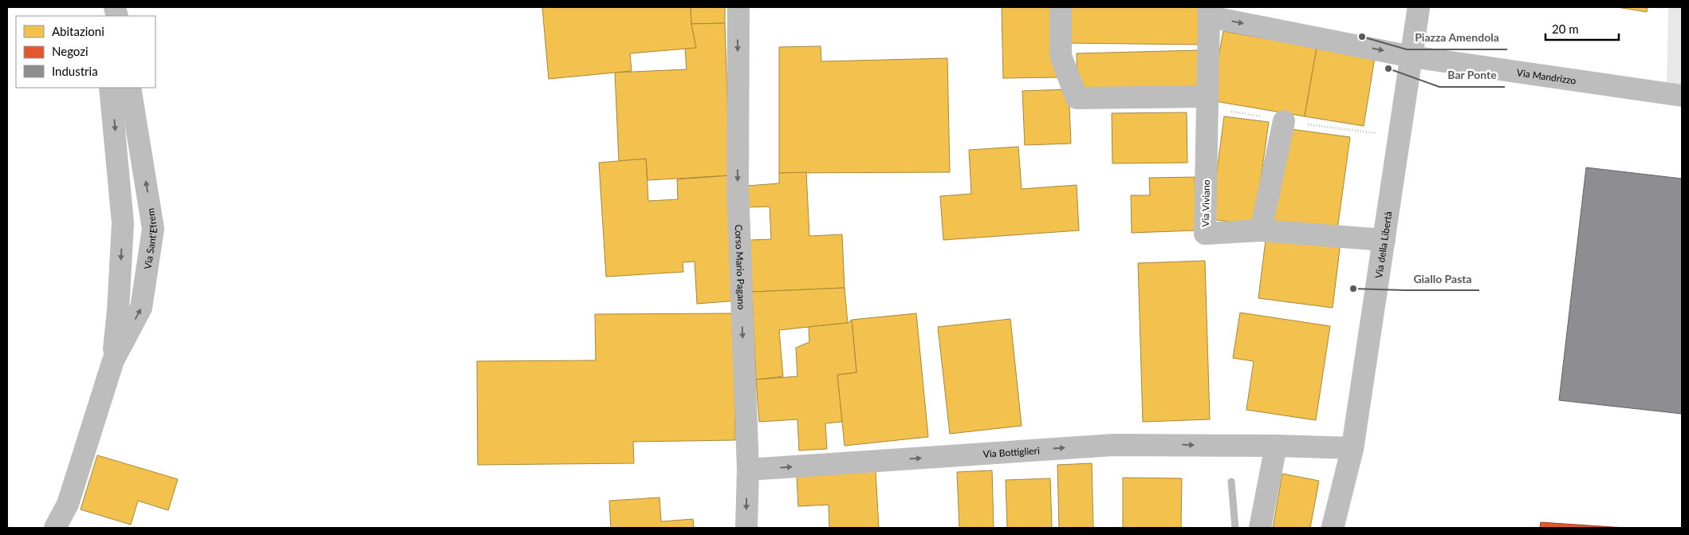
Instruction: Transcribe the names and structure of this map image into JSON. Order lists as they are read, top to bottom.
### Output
{
  "streets": {
    "street": [
      "Via Mandrizzo",
      "Via Viviano",
      "Via Sant'Efrem",
      "Via della Libertà",
      "Corso Mario Pagano",
      "Via Bottiglieri"
    ]
  },
  "crossings": [
    ["Via Mandrizzo", "Via Viviano"],
    ["Via Mandrizzo", "Via della Libertà"],
    ["Via Viviano", "Via della Libertà"],
    ["Via della Libertà", "Via Bottiglieri"],
    ["Corso Mario Pagano", "Via Bottiglieri"]
  ],
  "one_way": ["Via Mandrizzo", "Corso Mario Pagano", "Via Bottiglieri"],
  "places": ["Piazza Amendola", "Bar Ponte", "Giallo Pasta"],
  "legend": ["Abitazioni", "Negozi", "Industria"],
  "scale_bar": "20 m"
}
